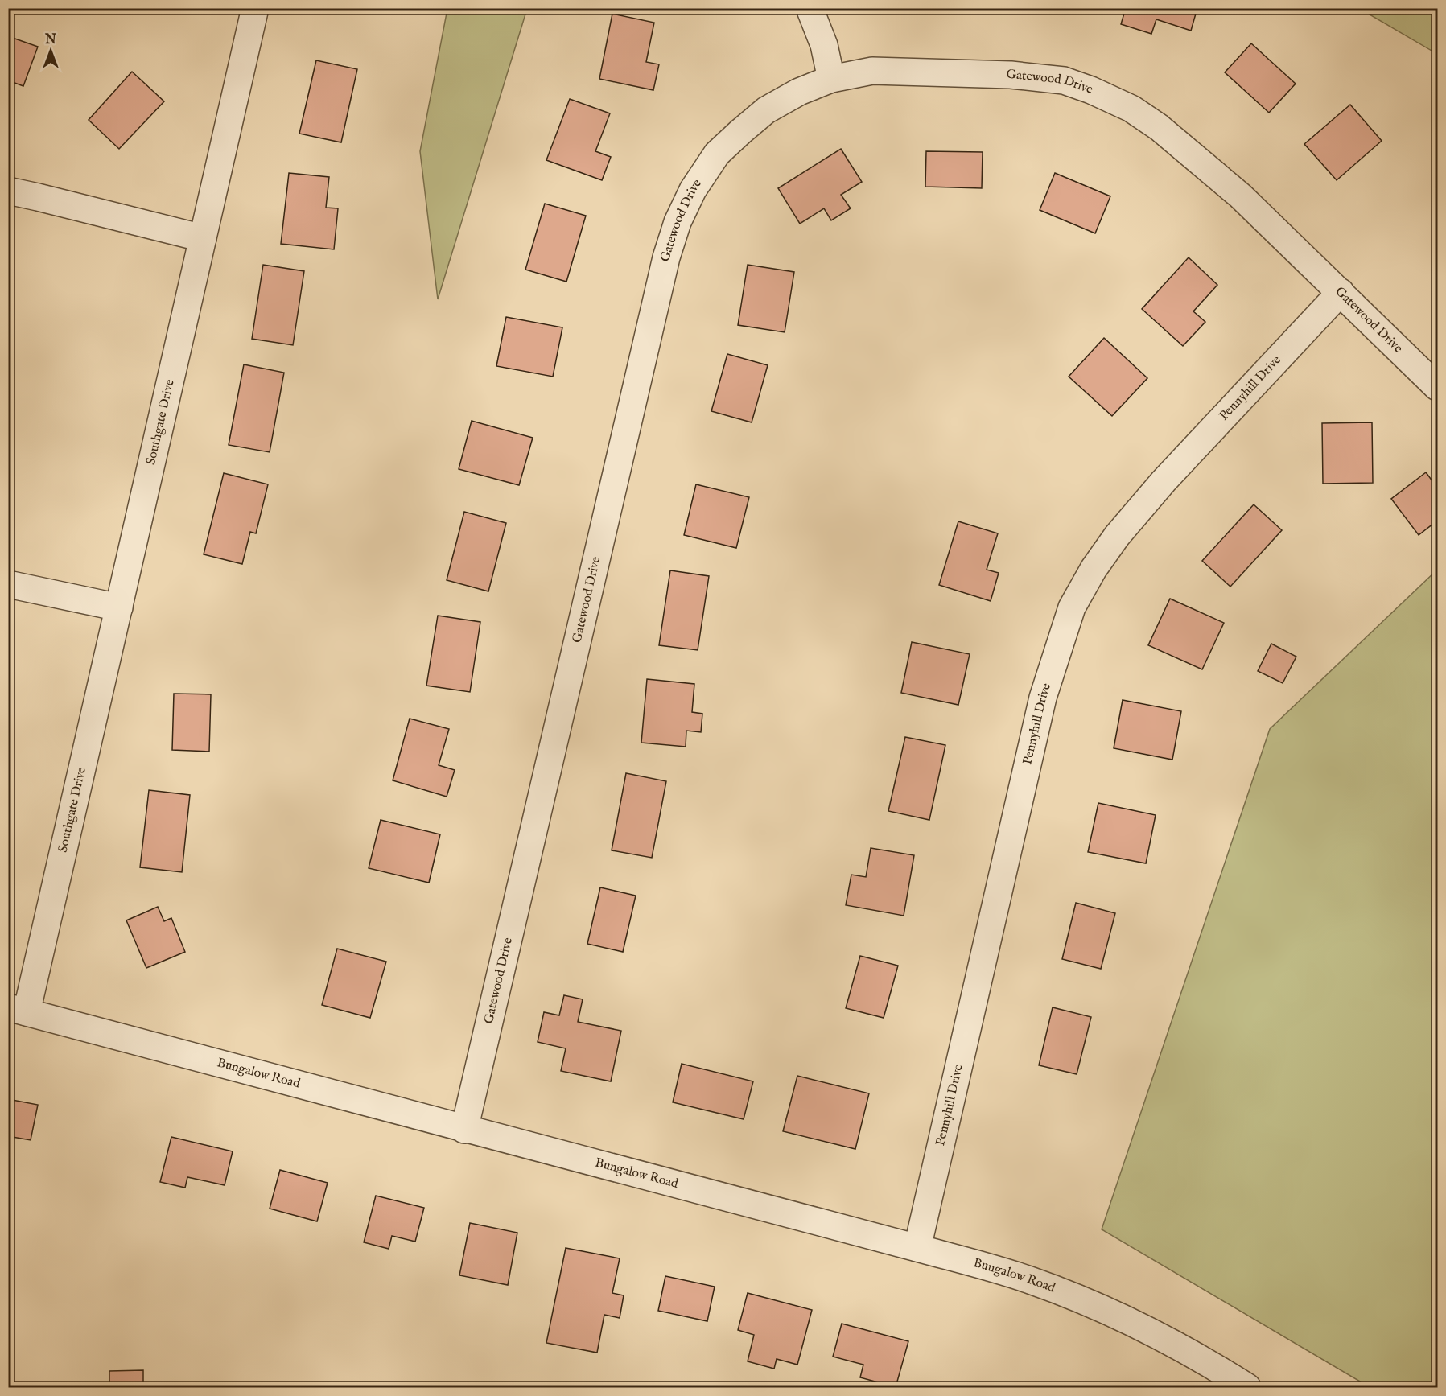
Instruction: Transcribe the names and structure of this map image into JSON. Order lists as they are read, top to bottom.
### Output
{
  "streets": {
    "street": [
      "Gatewood Drive",
      "Pennyhill Drive",
      "Southgate Drive",
      "Bungalow Road"
    ]
  },
  "crossings": [
    ["Gatewood Drive", "Pennyhill Drive"],
    ["Gatewood Drive", "Bungalow Road"],
    ["Pennyhill Drive", "Bungalow Road"],
    ["Southgate Drive", "Bungalow Road"]
  ],
  "north": "top"
}
